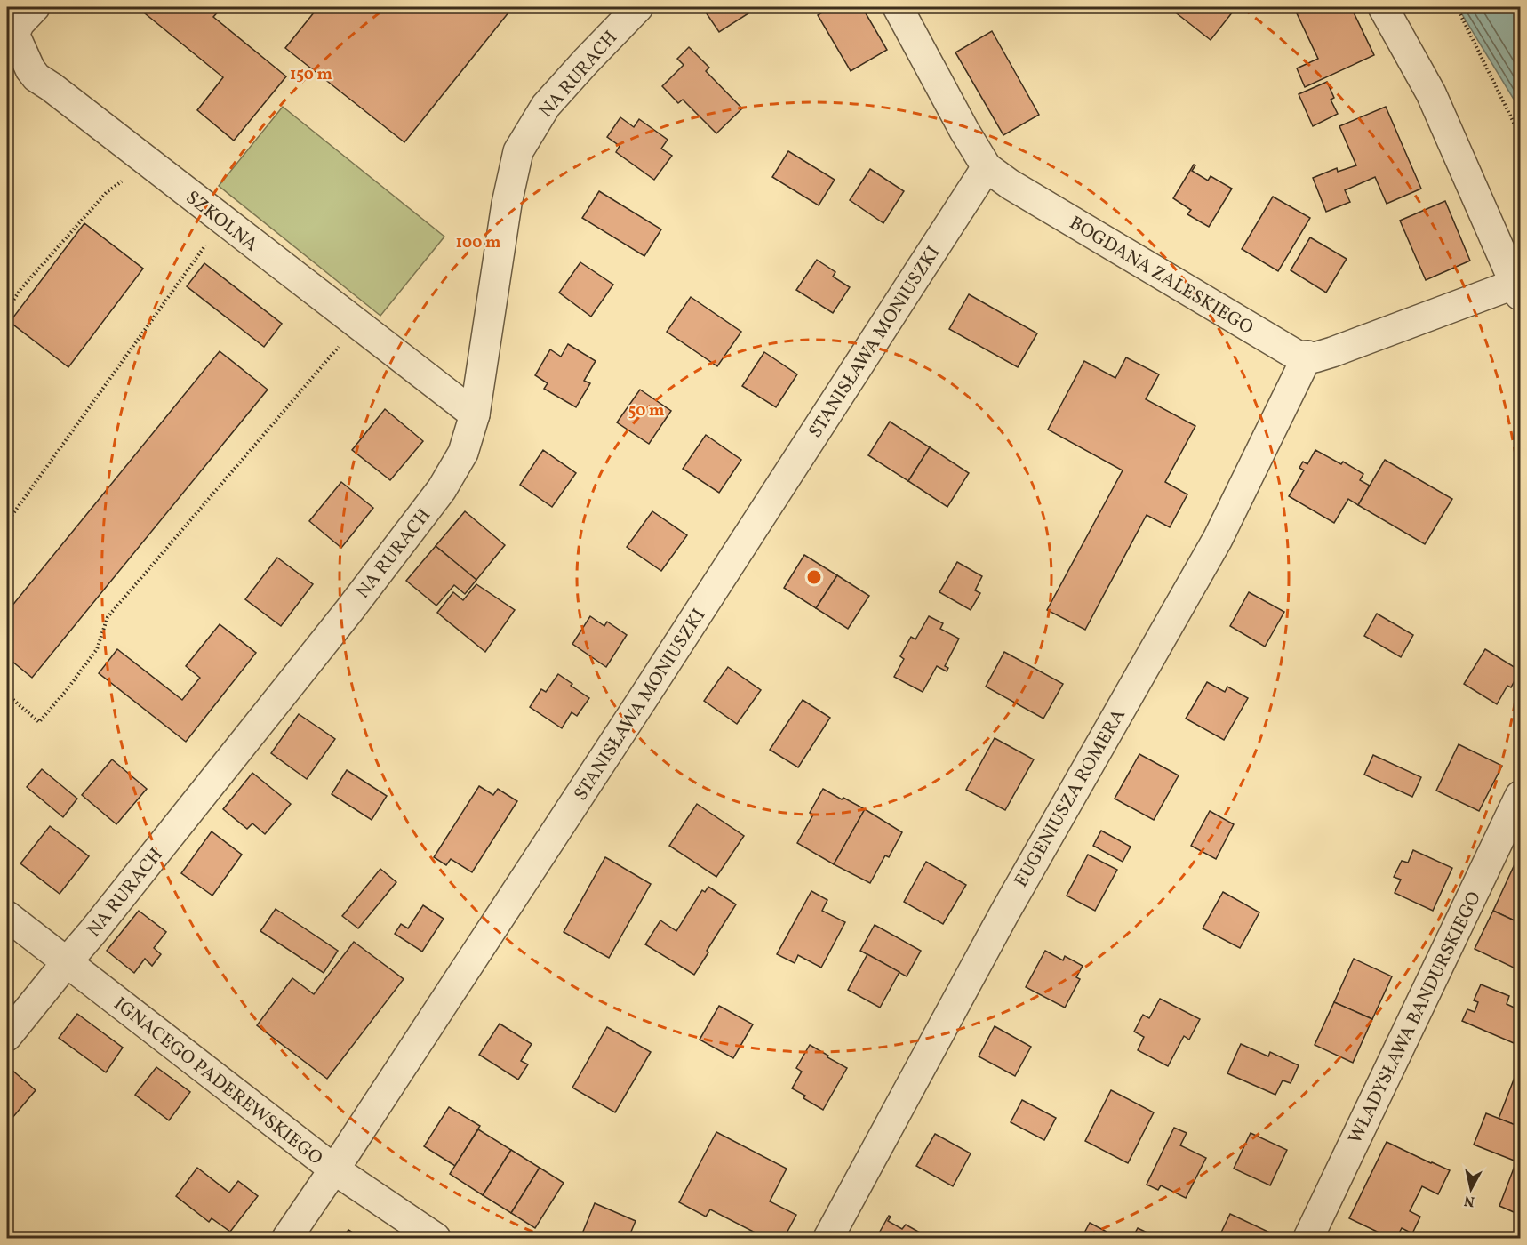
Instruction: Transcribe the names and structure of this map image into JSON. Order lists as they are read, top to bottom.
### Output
{
  "streets": {
    "street": [
      "NA RURACH",
      "SZKOLNA",
      "BOGDANA ZALESKIEGO",
      "STANISŁAWA MONIUSZKI",
      "EUGENIUSZA ROMERA",
      "WŁADYSŁAWA BANDURSKIEGO",
      "IGNACEGO PADEREWSKIEGO"
    ]
  },
  "crossings": [
    ["NA RURACH", "SZKOLNA"],
    ["NA RURACH", "IGNACEGO PADEREWSKIEGO"],
    ["BOGDANA ZALESKIEGO", "STANISŁAWA MONIUSZKI"],
    ["BOGDANA ZALESKIEGO", "EUGENIUSZA ROMERA"],
    ["STANISŁAWA MONIUSZKI", "IGNACEGO PADEREWSKIEGO"]
  ],
  "north": "bottom",
  "rings": ["150 m", "100 m", "50 m"]
}
